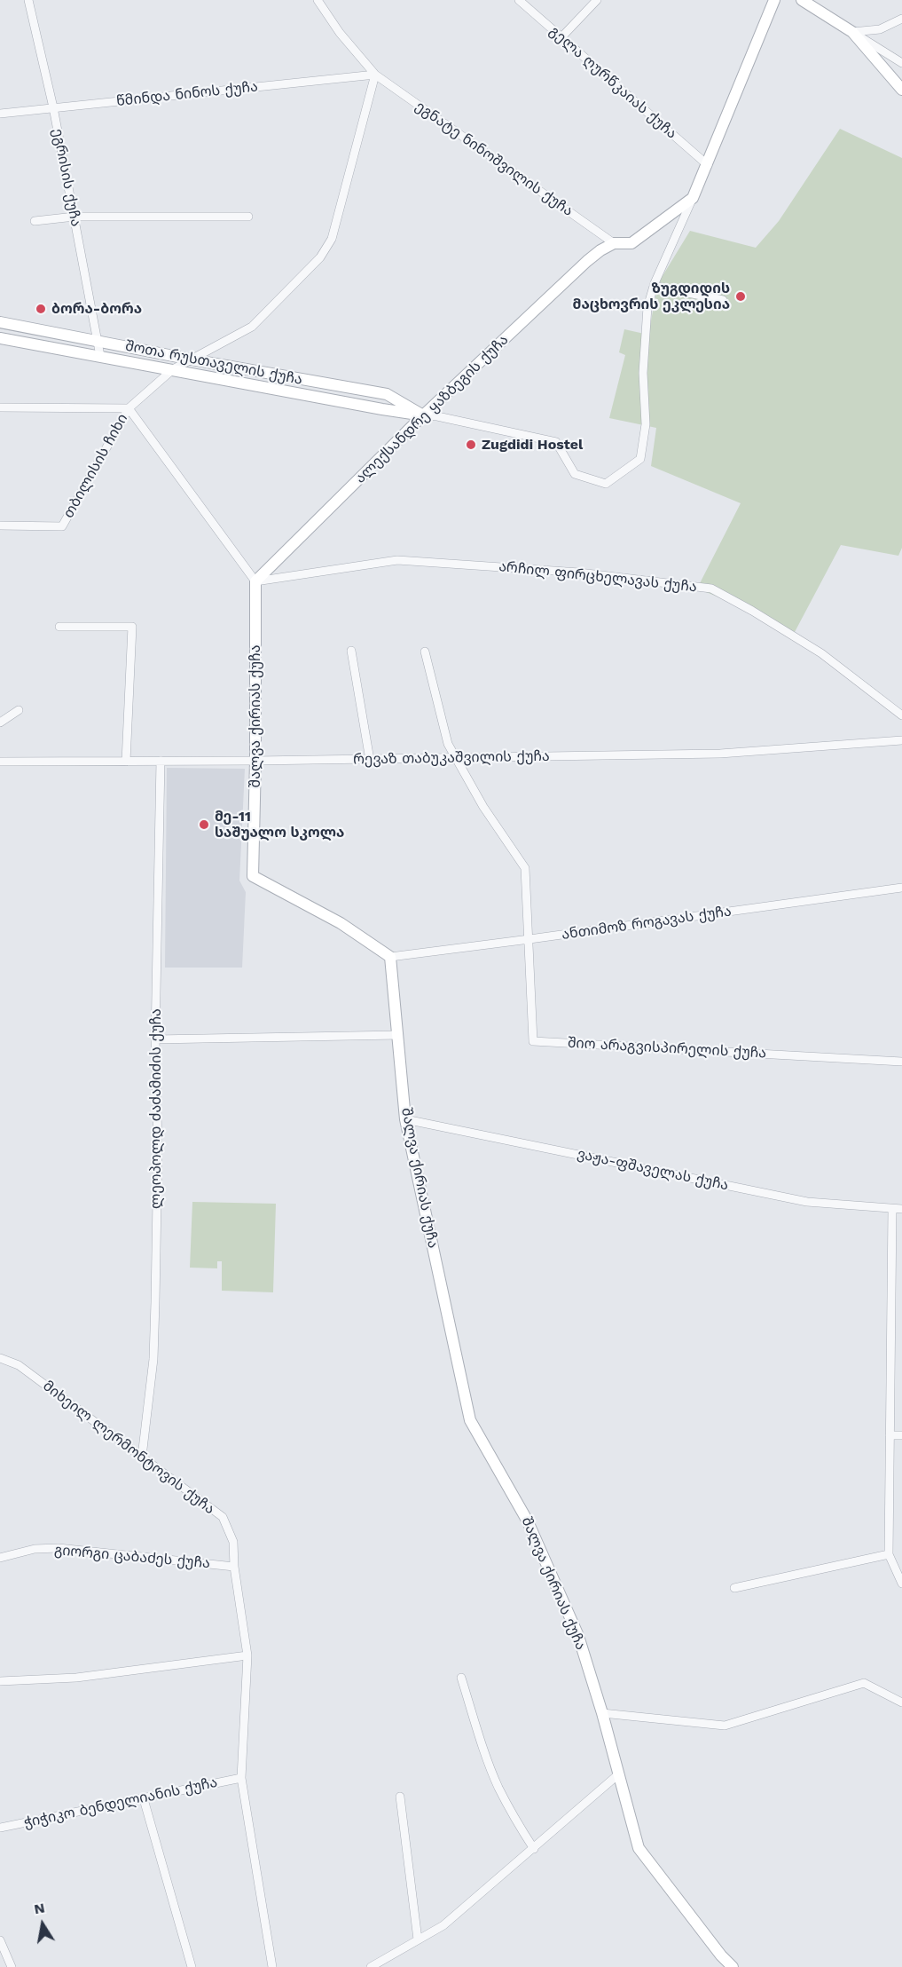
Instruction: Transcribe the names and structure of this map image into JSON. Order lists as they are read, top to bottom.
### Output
{
  "streets": {
    "street": [
      "გელა ღურწკაიას ქუჩა",
      "წმინდა ნინოს ქუჩა",
      "ეგნატე ნინოშვილის ქუჩა",
      "ეგრისის ქუჩა",
      "შოთა რუსთაველის ქუჩა",
      "ალექსანდრე ყაზბეგის ქუჩა",
      "თბილისის ჩიხი",
      "არჩილ ფირცხელავას ქუჩა",
      "შალვა ქირიას ქუჩა",
      "რევაზ თაბუკაშვილის ქუჩა",
      "ანთიმოზ როგავას ქუჩა",
      "შიო არაგვისპირელის ქუჩა",
      "ლეოპოლდ ძაძამიძის ქუჩა",
      "ვაჟა-ფშაველას ქუჩა",
      "მიხეილ ლერმონტოვის ქუჩა",
      "გიორგი ცაბაძეს ქუჩა",
      "ჭიჭიკო ბენდელიანის ქუჩა"
    ]
  },
  "crossings": [
    ["წმინდა ნინოს ქუჩა", "ეგნატე ნინოშვილის ქუჩა"],
    ["წმინდა ნინოს ქუჩა", "ეგრისის ქუჩა"],
    ["ეგნატე ნინოშვილის ქუჩა", "ალექსანდრე ყაზბეგის ქუჩა"],
    ["ეგრისის ქუჩა", "შოთა რუსთაველის ქუჩა"],
    ["შოთა რუსთაველის ქუჩა", "ალექსანდრე ყაზბეგის ქუჩა"],
    ["ალექსანდრე ყაზბეგის ქუჩა", "არჩილ ფირცხელავას ქუჩა"],
    ["ალექსანდრე ყაზბეგის ქუჩა", "შალვა ქირიას ქუჩა"],
    ["არჩილ ფირცხელავას ქუჩა", "შალვა ქირიას ქუჩა"],
    ["შალვა ქირიას ქუჩა", "რევაზ თაბუკაშვილის ქუჩა"],
    ["შალვა ქირიას ქუჩა", "ანთიმოზ როგავას ქუჩა"],
    ["შალვა ქირიას ქუჩა", "ვაჟა-ფშაველას ქუჩა"],
    ["რევაზ თაბუკაშვილის ქუჩა", "ლეოპოლდ ძაძამიძის ქუჩა"],
    ["ანთიმოზ როგავას ქუჩა", "შიო არაგვისპირელის ქუჩა"],
    ["ლეოპოლდ ძაძამიძის ქუჩა", "მიხეილ ლერმონტოვის ქუჩა"],
    ["მიხეილ ლერმონტოვის ქუჩა", "გიორგი ცაბაძეს ქუჩა"],
    ["მიხეილ ლერმონტოვის ქუჩა", "ჭიჭიკო ბენდელიანის ქუჩა"]
  ],
  "places": [
    "ზუგდიდის მაცხოვრის ეკლესია",
    "ბორა-ბორა",
    "Zugdidi Hostel",
    "მე-11 საშუალო სკოლა"
  ],
  "north": "top"
}
